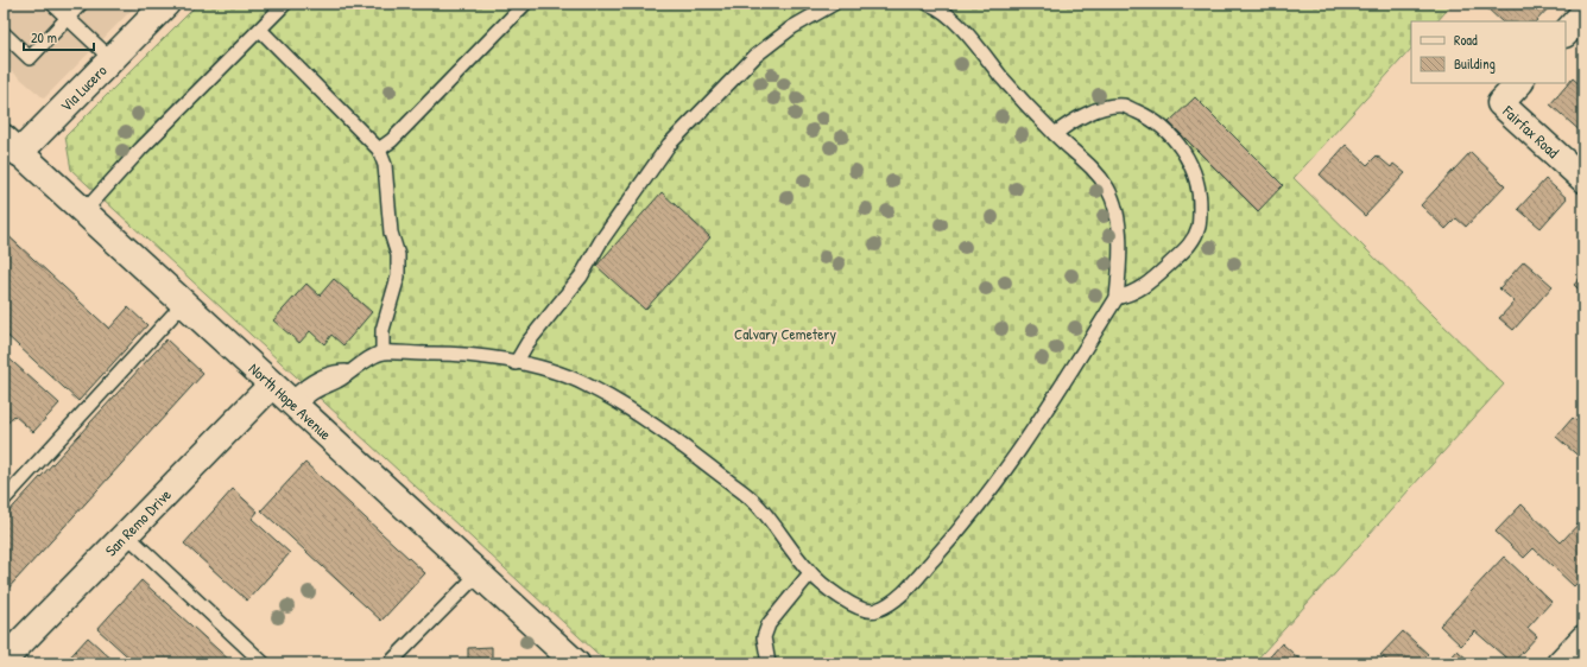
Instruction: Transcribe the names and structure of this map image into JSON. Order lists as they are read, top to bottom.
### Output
{
  "streets": {
    "street": [
      "Via Lucero",
      "Fairfax Road",
      "North Hope Avenue",
      "San Remo Drive"
    ]
  },
  "crossings": [
    ["Via Lucero", "North Hope Avenue"],
    ["North Hope Avenue", "San Remo Drive"]
  ],
  "parks": ["Calvary Cemetery"],
  "legend": ["Road", "Building"],
  "scale_bar": "20 m"
}
